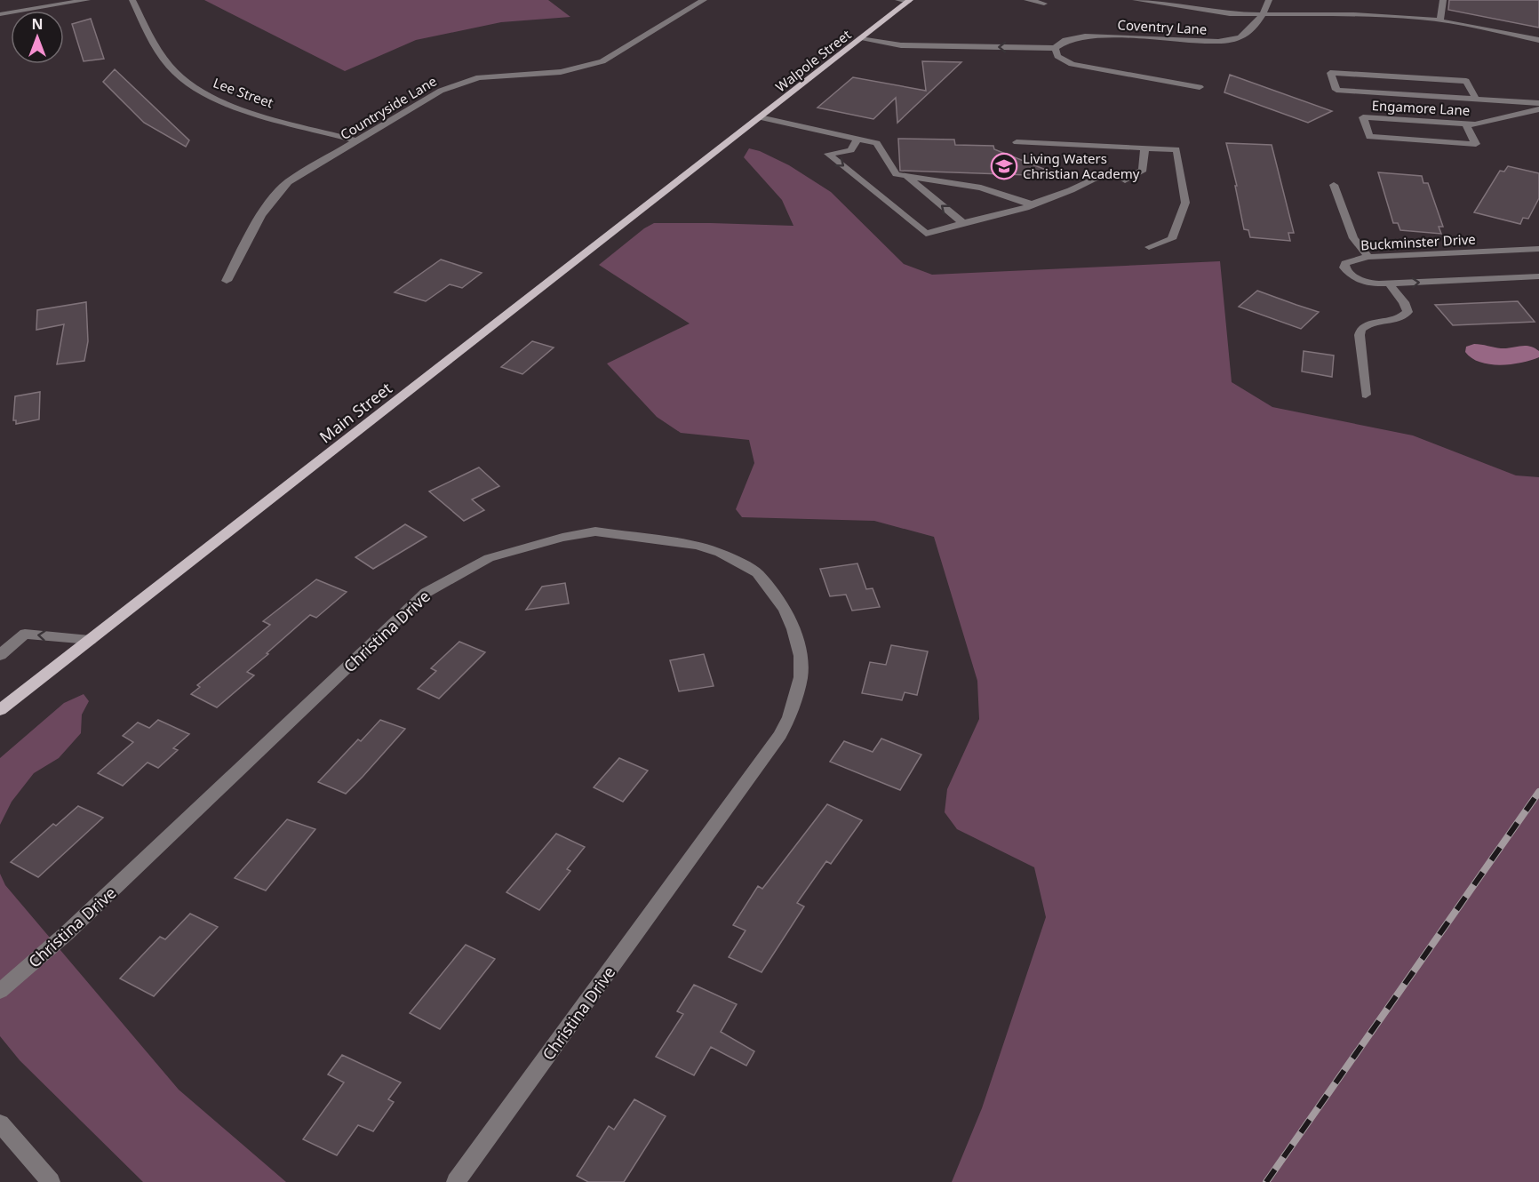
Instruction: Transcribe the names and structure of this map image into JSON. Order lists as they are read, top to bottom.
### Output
{
  "streets": {
    "main road": ["Walpole Street", "Main Street"],
    "street": [
      "Coventry Lane",
      "Lee Street",
      "Countryside Lane",
      "Engamore Lane",
      "Buckminster Drive",
      "Christina Drive"
    ]
  },
  "crossings": [
    ["Coventry Lane", "Walpole Street"],
    ["Walpole Street", "Main Street"],
    ["Lee Street", "Countryside Lane"]
  ],
  "places": {
    "school or university": ["Living Waters Christian Academy"]
  },
  "north": "top"
}
